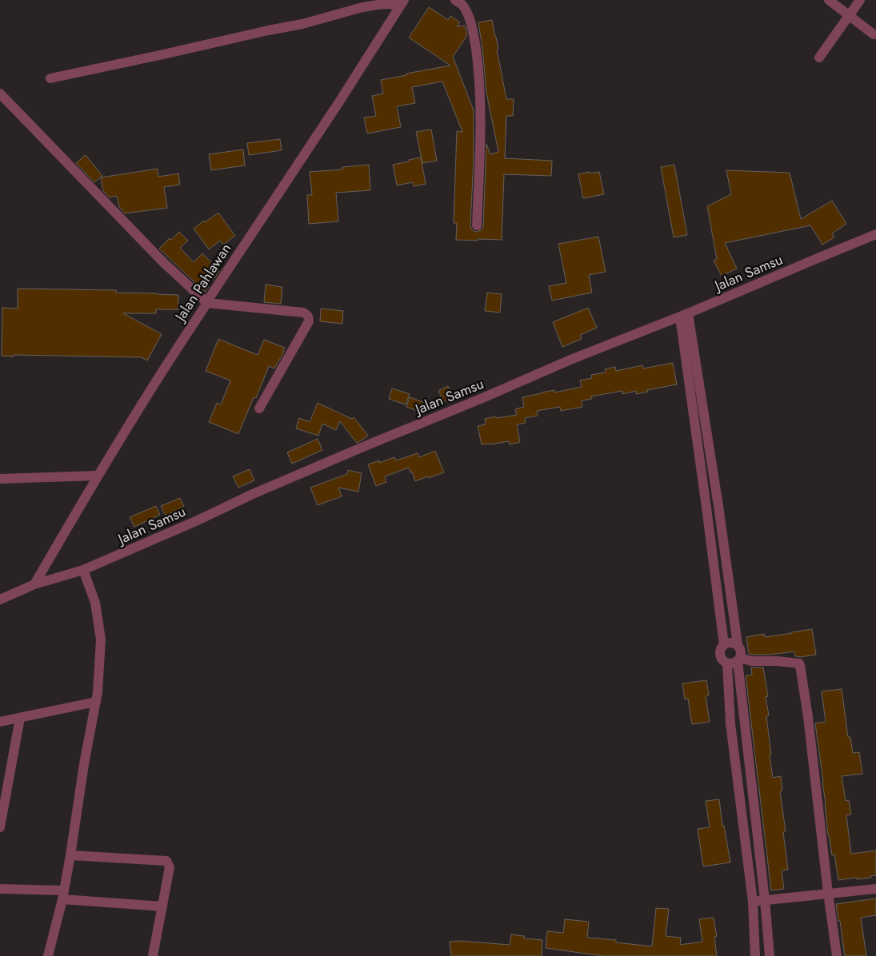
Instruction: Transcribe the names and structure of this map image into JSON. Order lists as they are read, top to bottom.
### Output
{
  "streets": {
    "street": ["Jalan Samsu", "Jalan Pahlawan"]
  },
  "crossings": [
    ["Jalan Samsu", "Jalan Pahlawan"]
  ]
}
